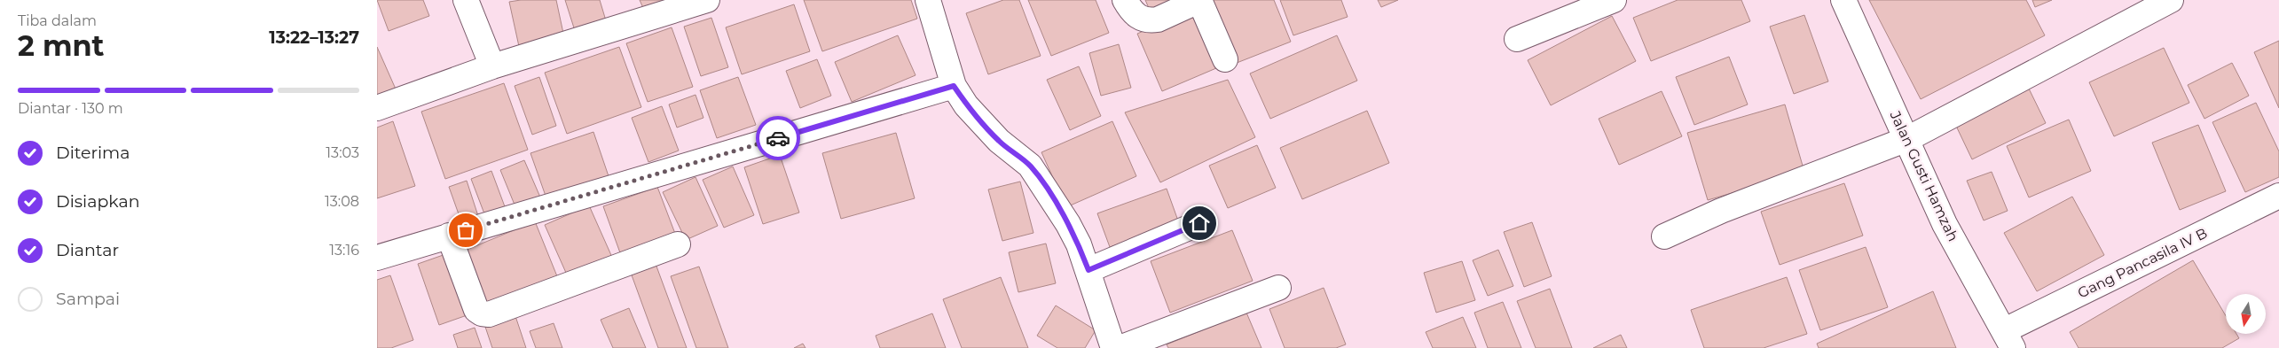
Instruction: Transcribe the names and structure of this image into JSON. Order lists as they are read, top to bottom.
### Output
{
  "streets": {
    "street": ["Jalan Gusti Hamzah", "Gang Pancasila IV B"]
  },
  "crossings": [
    ["Jalan Gusti Hamzah", "Gang Pancasila IV B"]
  ],
  "north": "bottom",
  "page": {
    "heading": ["2 mnt", "Tiba dalam", "13:22–13:27"],
    "bar": "Diantar · 130 m",
    "list": [
      ["Diterima", "13:03"],
      ["Disiapkan", "13:08"],
      ["Diantar", "13:16"],
      "Sampai"
    ]
  }
}
